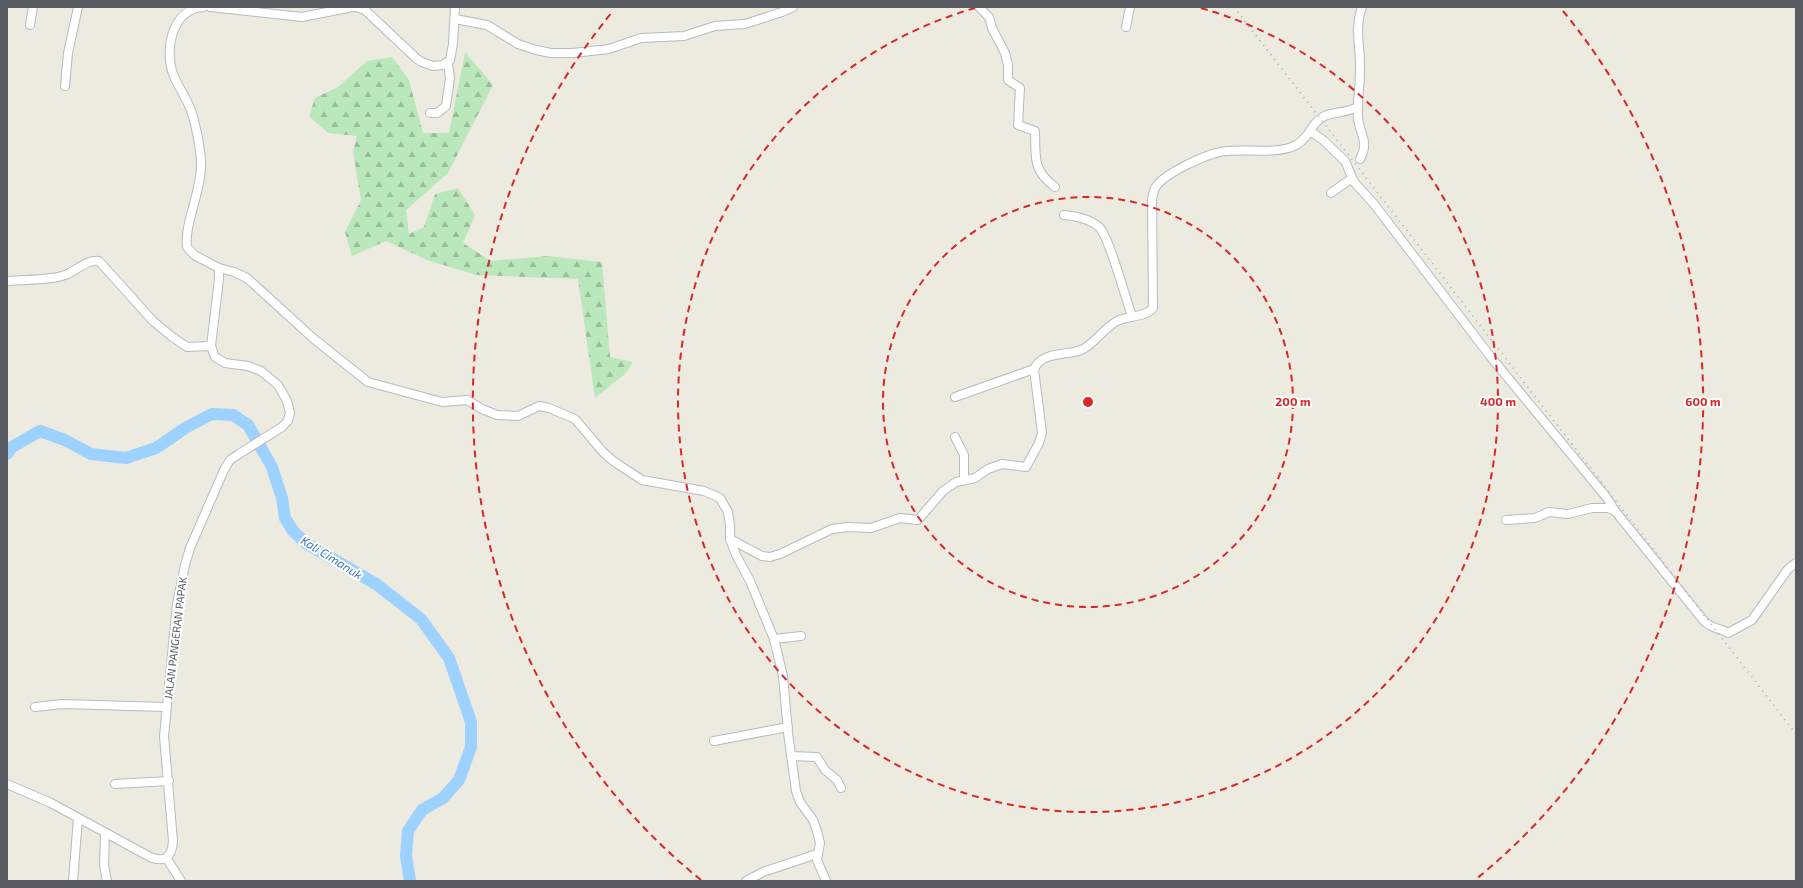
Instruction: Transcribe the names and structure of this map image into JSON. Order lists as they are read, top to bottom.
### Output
{
  "streets": {
    "street": ["JALAN PANGERAN PAPAK"]
  },
  "water": ["Kali Cimanuk"],
  "rings": ["200 m", "400 m", "600 m"]
}
